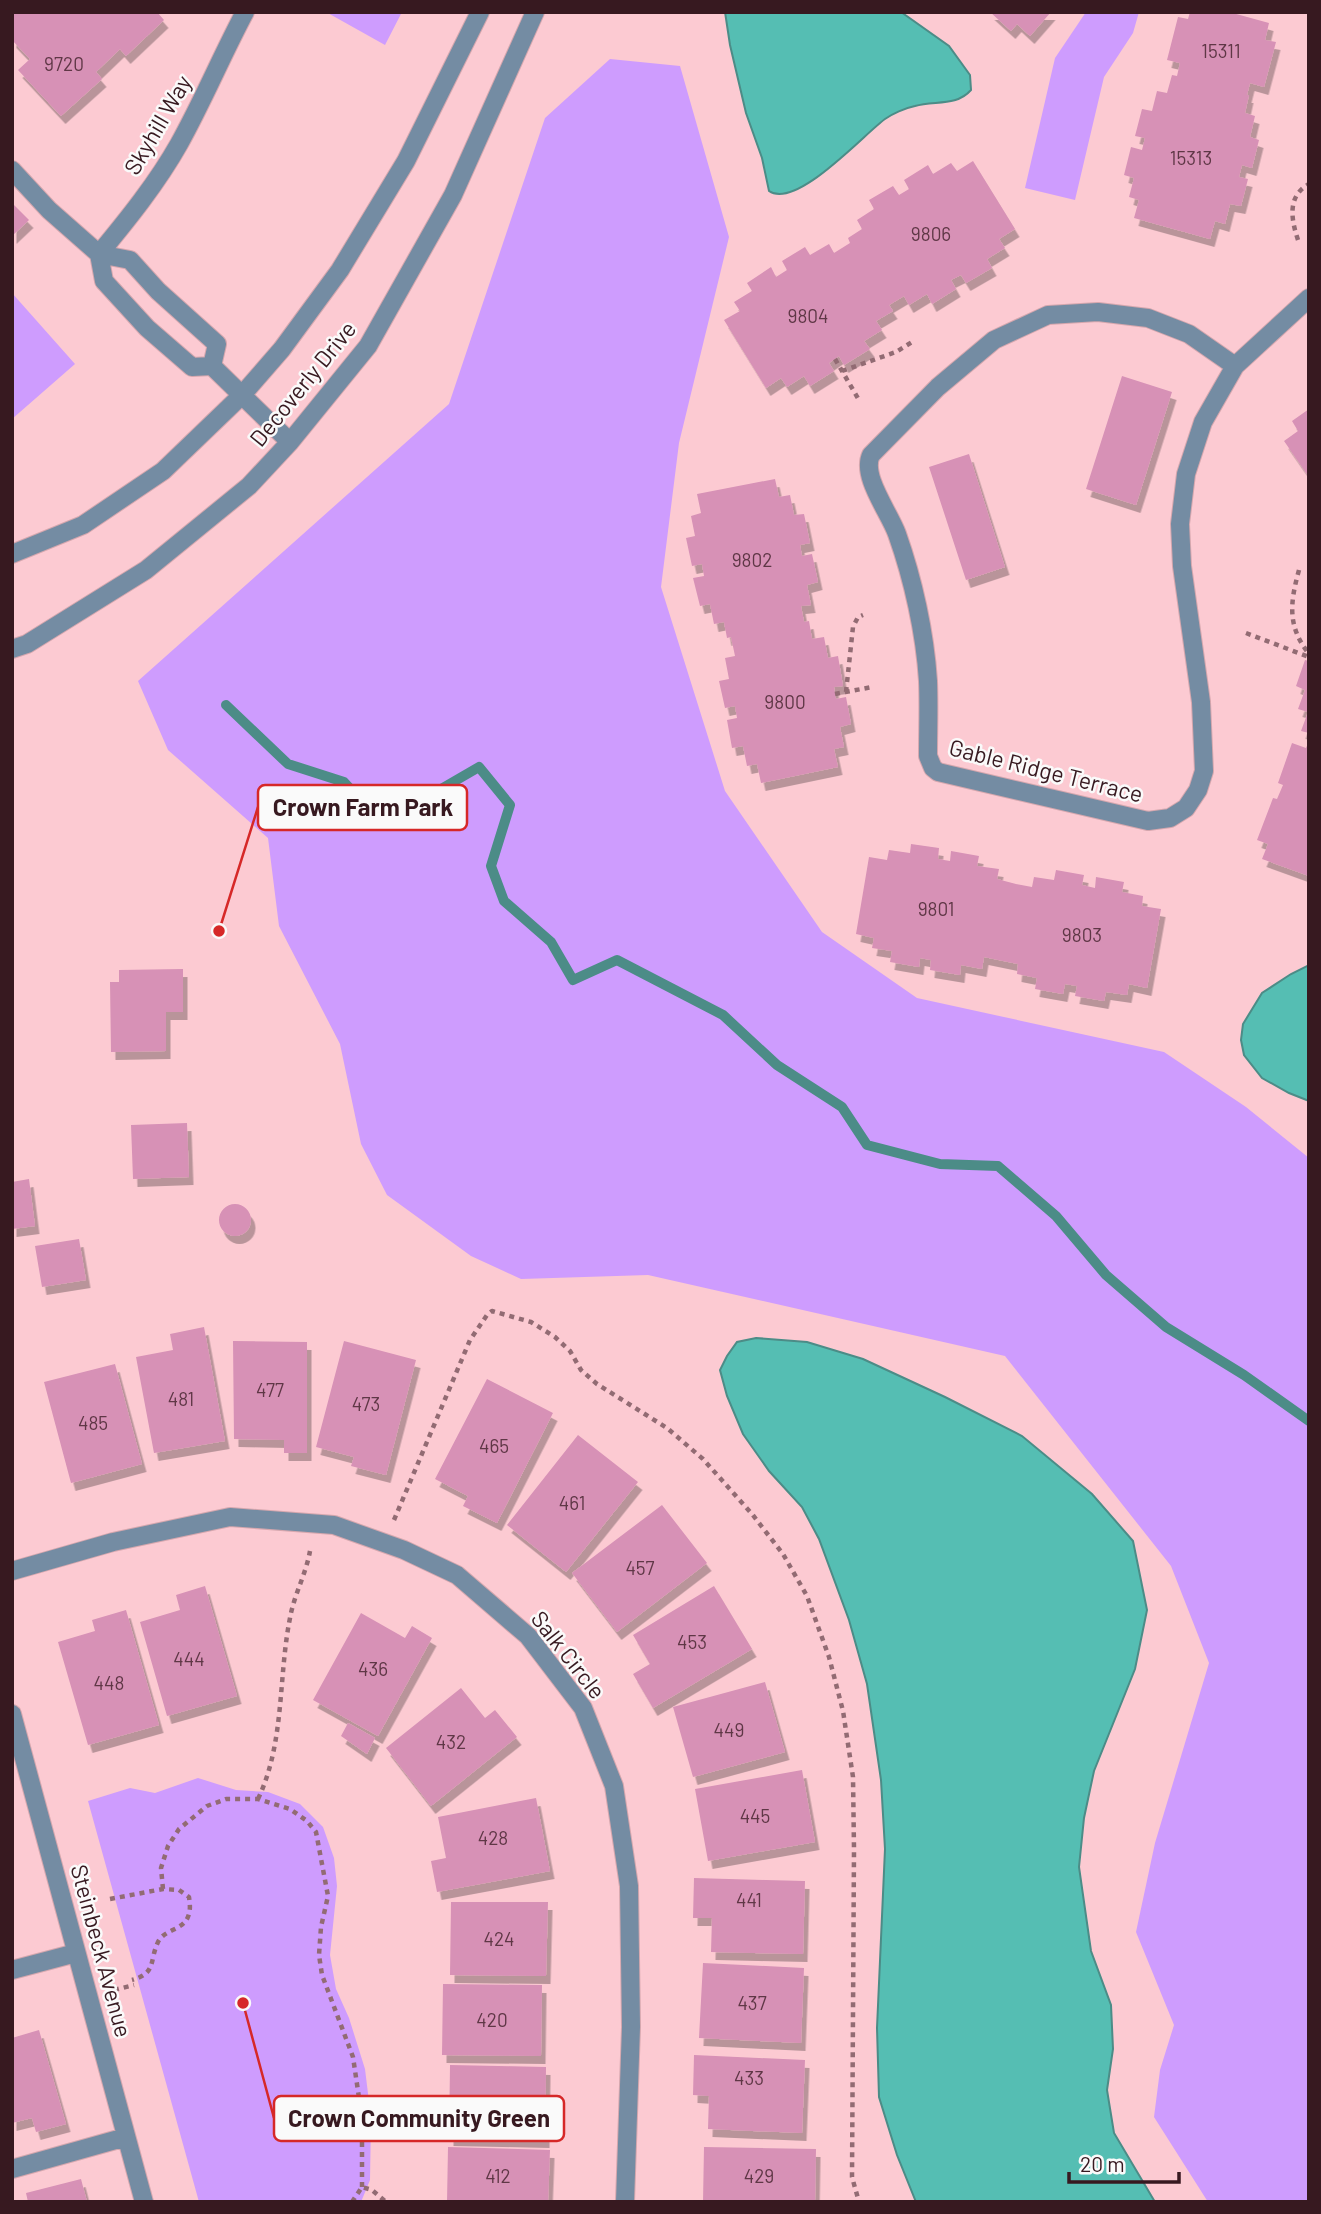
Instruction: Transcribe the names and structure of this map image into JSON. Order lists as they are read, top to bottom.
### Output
{
  "streets": {
    "street": [
      "Skyhill Way",
      "Decoverly Drive",
      "Gable Ridge Terrace",
      "Salk Circle",
      "Steinbeck Avenue"
    ]
  },
  "places": ["Crown Farm Park", "Crown Community Green"],
  "house_numbers": [
    "15311",
    "9720",
    "15313",
    "9806",
    "9804",
    "9802",
    "9800",
    "9801",
    "9803",
    "477",
    "481",
    "473",
    "485",
    "465",
    "461",
    "457",
    "453",
    "444",
    "436",
    "448",
    "449",
    "432",
    "445",
    "428",
    "441",
    "424",
    "437",
    "420",
    "433",
    "412",
    "429"
  ],
  "scale_bar": "20 m"
}
